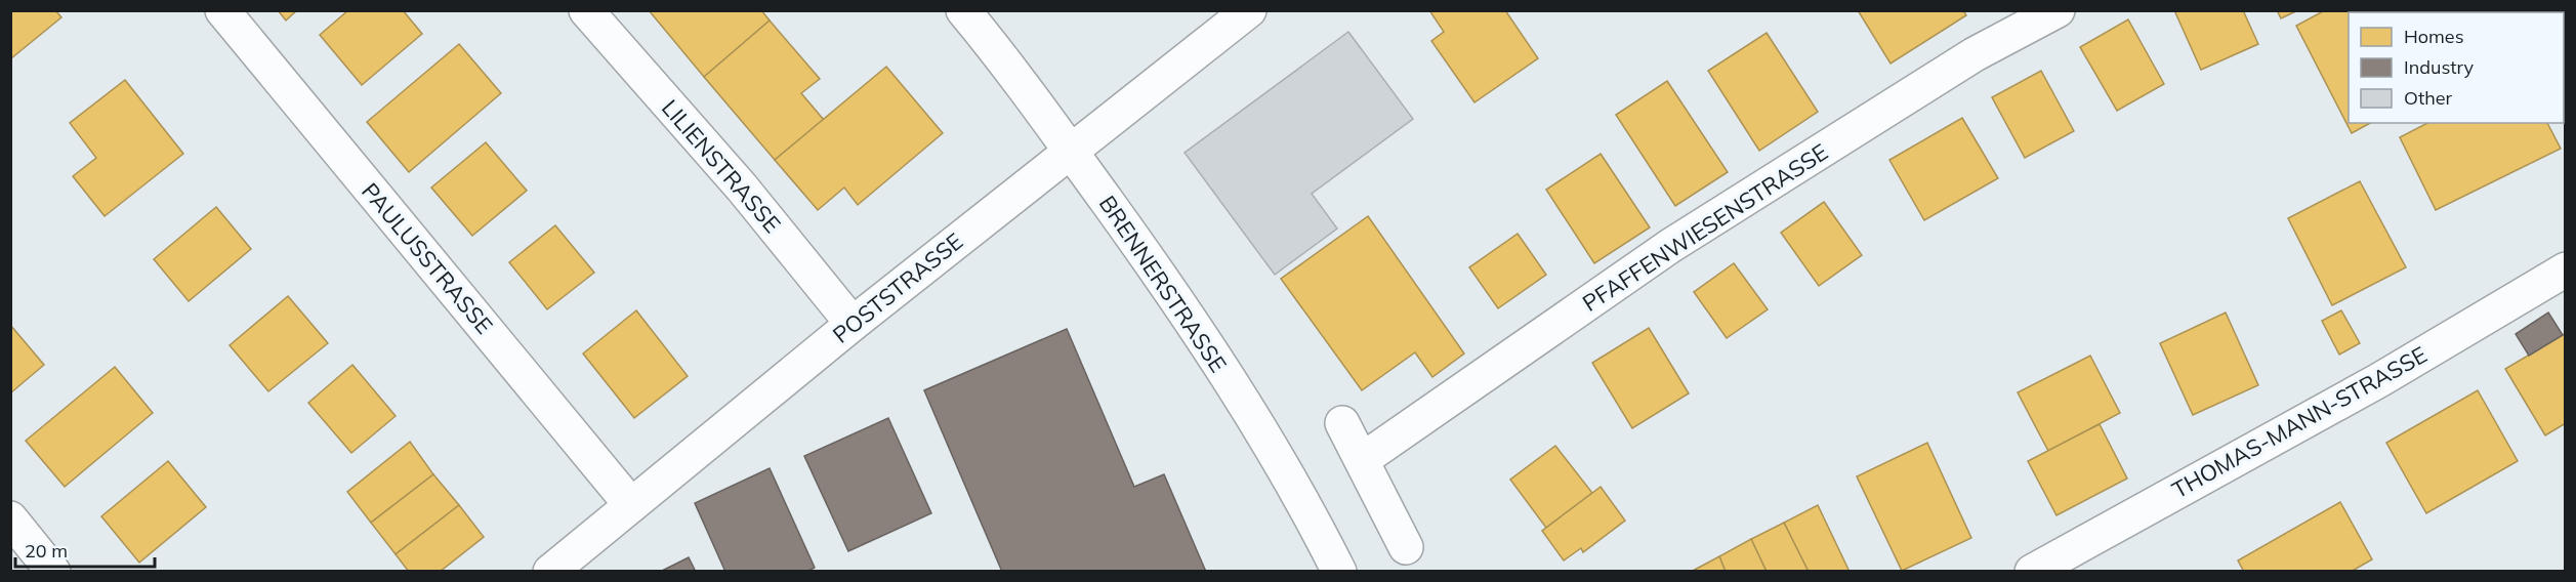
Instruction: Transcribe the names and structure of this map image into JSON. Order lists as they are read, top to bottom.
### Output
{
  "streets": {
    "street": [
      "LILIENSTRASSE",
      "PFAFFENWIESENSTRASSE",
      "PAULUSSTRASSE",
      "BRENNERSTRASSE",
      "POSTSTRASSE",
      "THOMAS-MANN-STRASSE"
    ]
  },
  "crossings": [
    ["LILIENSTRASSE", "POSTSTRASSE"],
    ["PAULUSSTRASSE", "POSTSTRASSE"],
    ["BRENNERSTRASSE", "POSTSTRASSE"]
  ],
  "legend": ["Homes", "Industry", "Other"],
  "scale_bar": "20 m"
}
